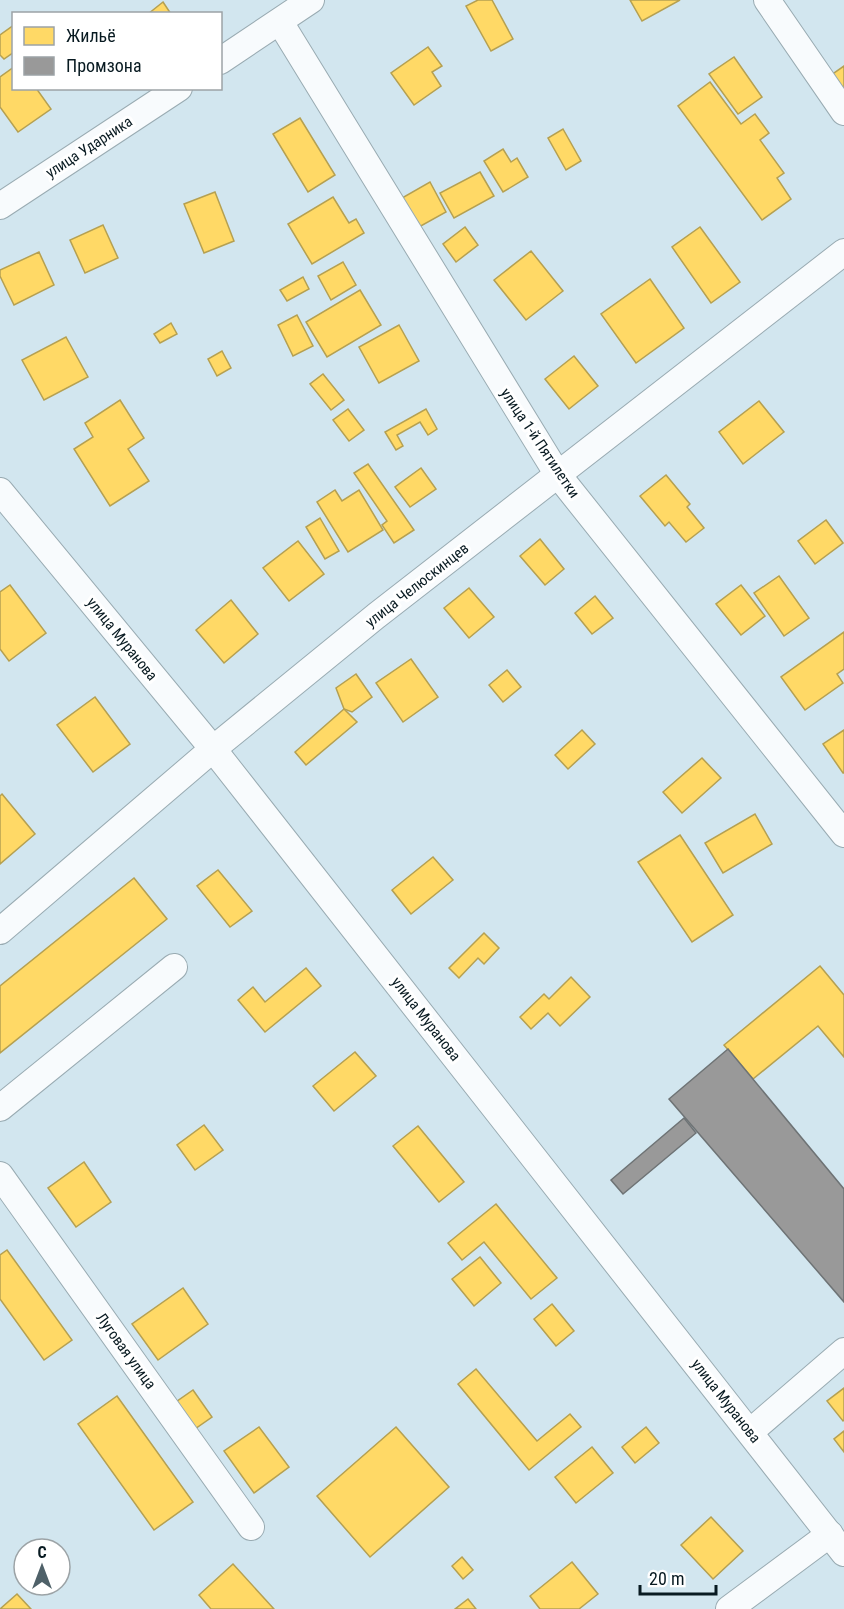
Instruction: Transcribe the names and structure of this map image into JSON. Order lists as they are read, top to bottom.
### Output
{
  "streets": {
    "street": [
      "улица Ударника",
      "улица 1-й Пятилетки",
      "улица Челюскинцев",
      "улица Муранова",
      "Луговая улица"
    ]
  },
  "crossings": [
    ["улица 1-й Пятилетки", "улица Челюскинцев"],
    ["улица Челюскинцев", "улица Муранова"]
  ],
  "legend": ["Жильё", "Промзона"],
  "scale_bar": "20 m",
  "north": "top"
}
